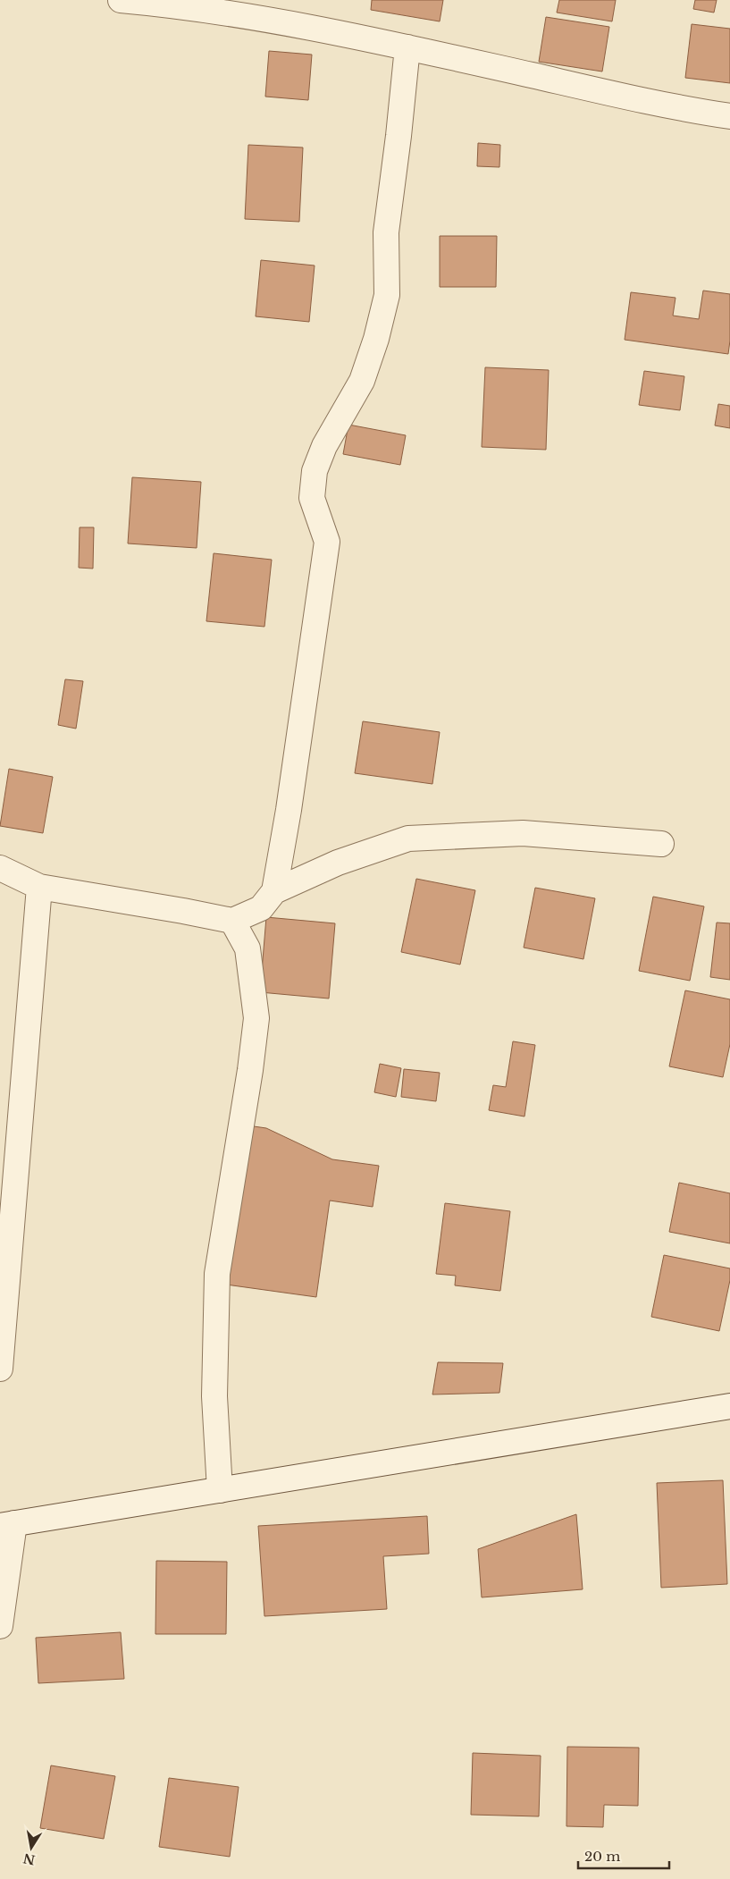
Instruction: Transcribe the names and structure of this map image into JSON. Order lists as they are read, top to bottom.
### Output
{
  "scale_bar": "20 m",
  "north": "bottom"
}
